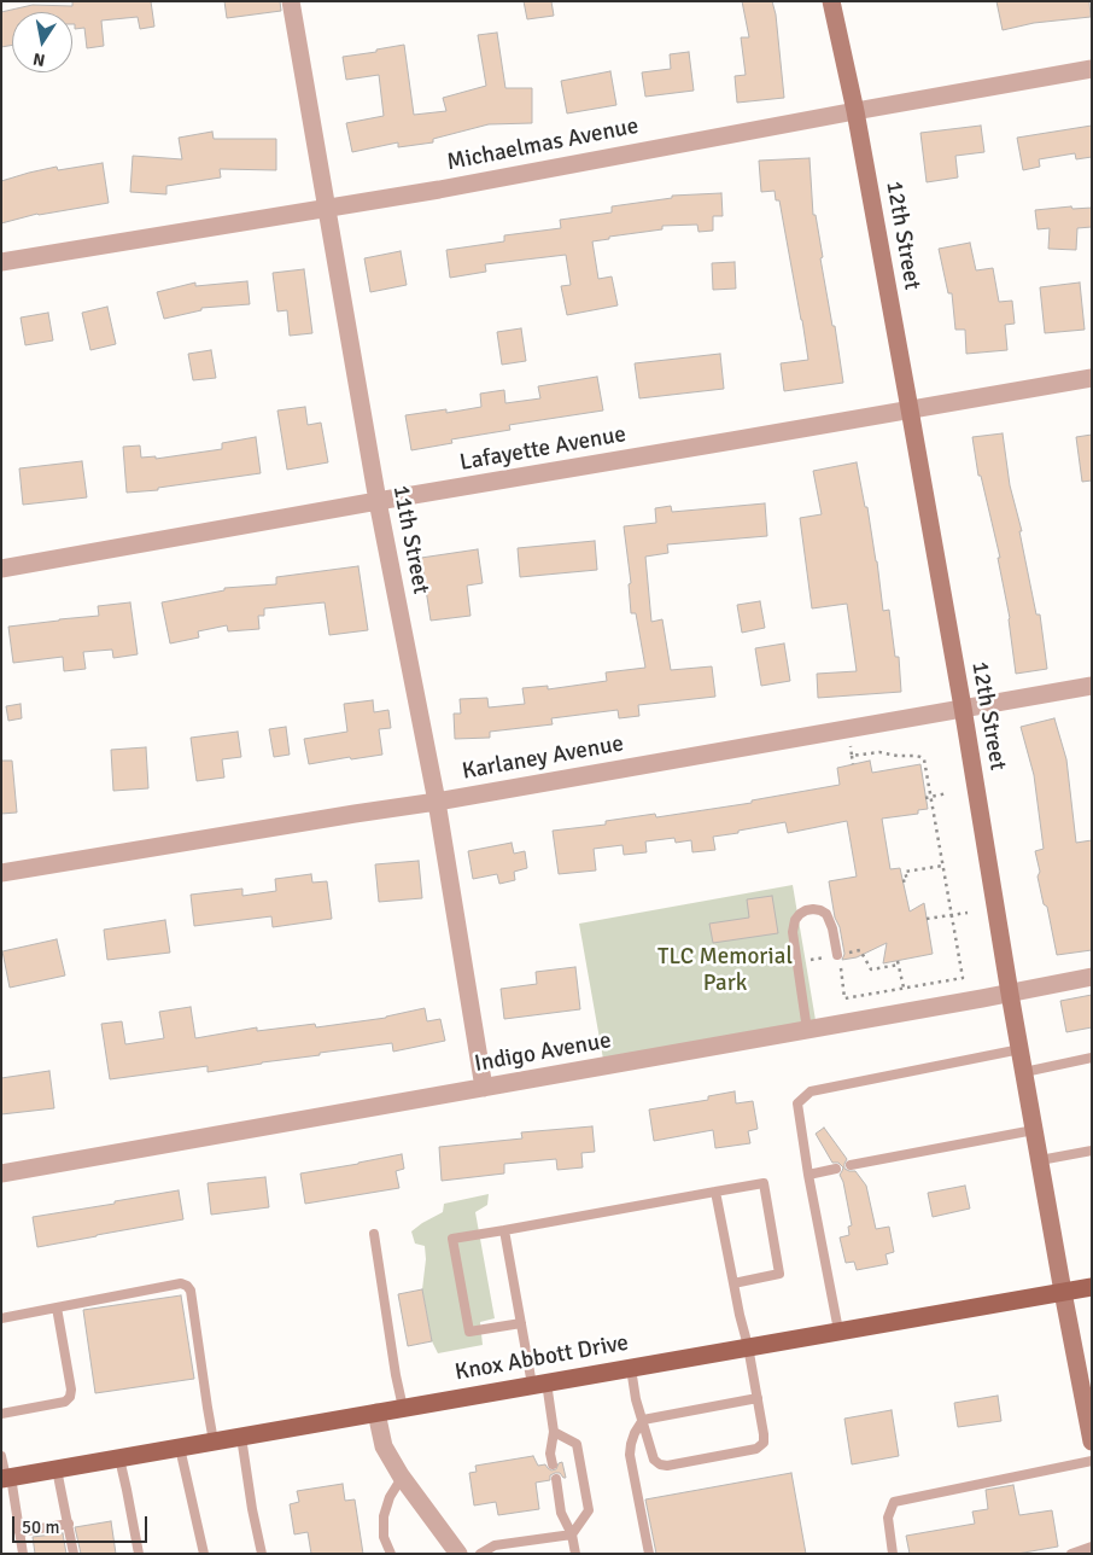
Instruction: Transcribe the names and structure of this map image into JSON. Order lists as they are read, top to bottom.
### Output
{
  "streets": {
    "main road": ["12th Street", "Knox Abbott Drive"],
    "street": [
      "Michaelmas Avenue",
      "Lafayette Avenue",
      "11th Street",
      "Karlaney Avenue",
      "Indigo Avenue"
    ]
  },
  "crossings": [
    ["Michaelmas Avenue", "12th Street"],
    ["Michaelmas Avenue", "11th Street"],
    ["12th Street", "Lafayette Avenue"],
    ["12th Street", "Karlaney Avenue"],
    ["12th Street", "Indigo Avenue"],
    ["12th Street", "Knox Abbott Drive"],
    ["Lafayette Avenue", "11th Street"],
    ["11th Street", "Karlaney Avenue"],
    ["11th Street", "Indigo Avenue"]
  ],
  "parks": ["TLC Memorial Park"],
  "scale_bar": "50 m",
  "north": "bottom"
}
